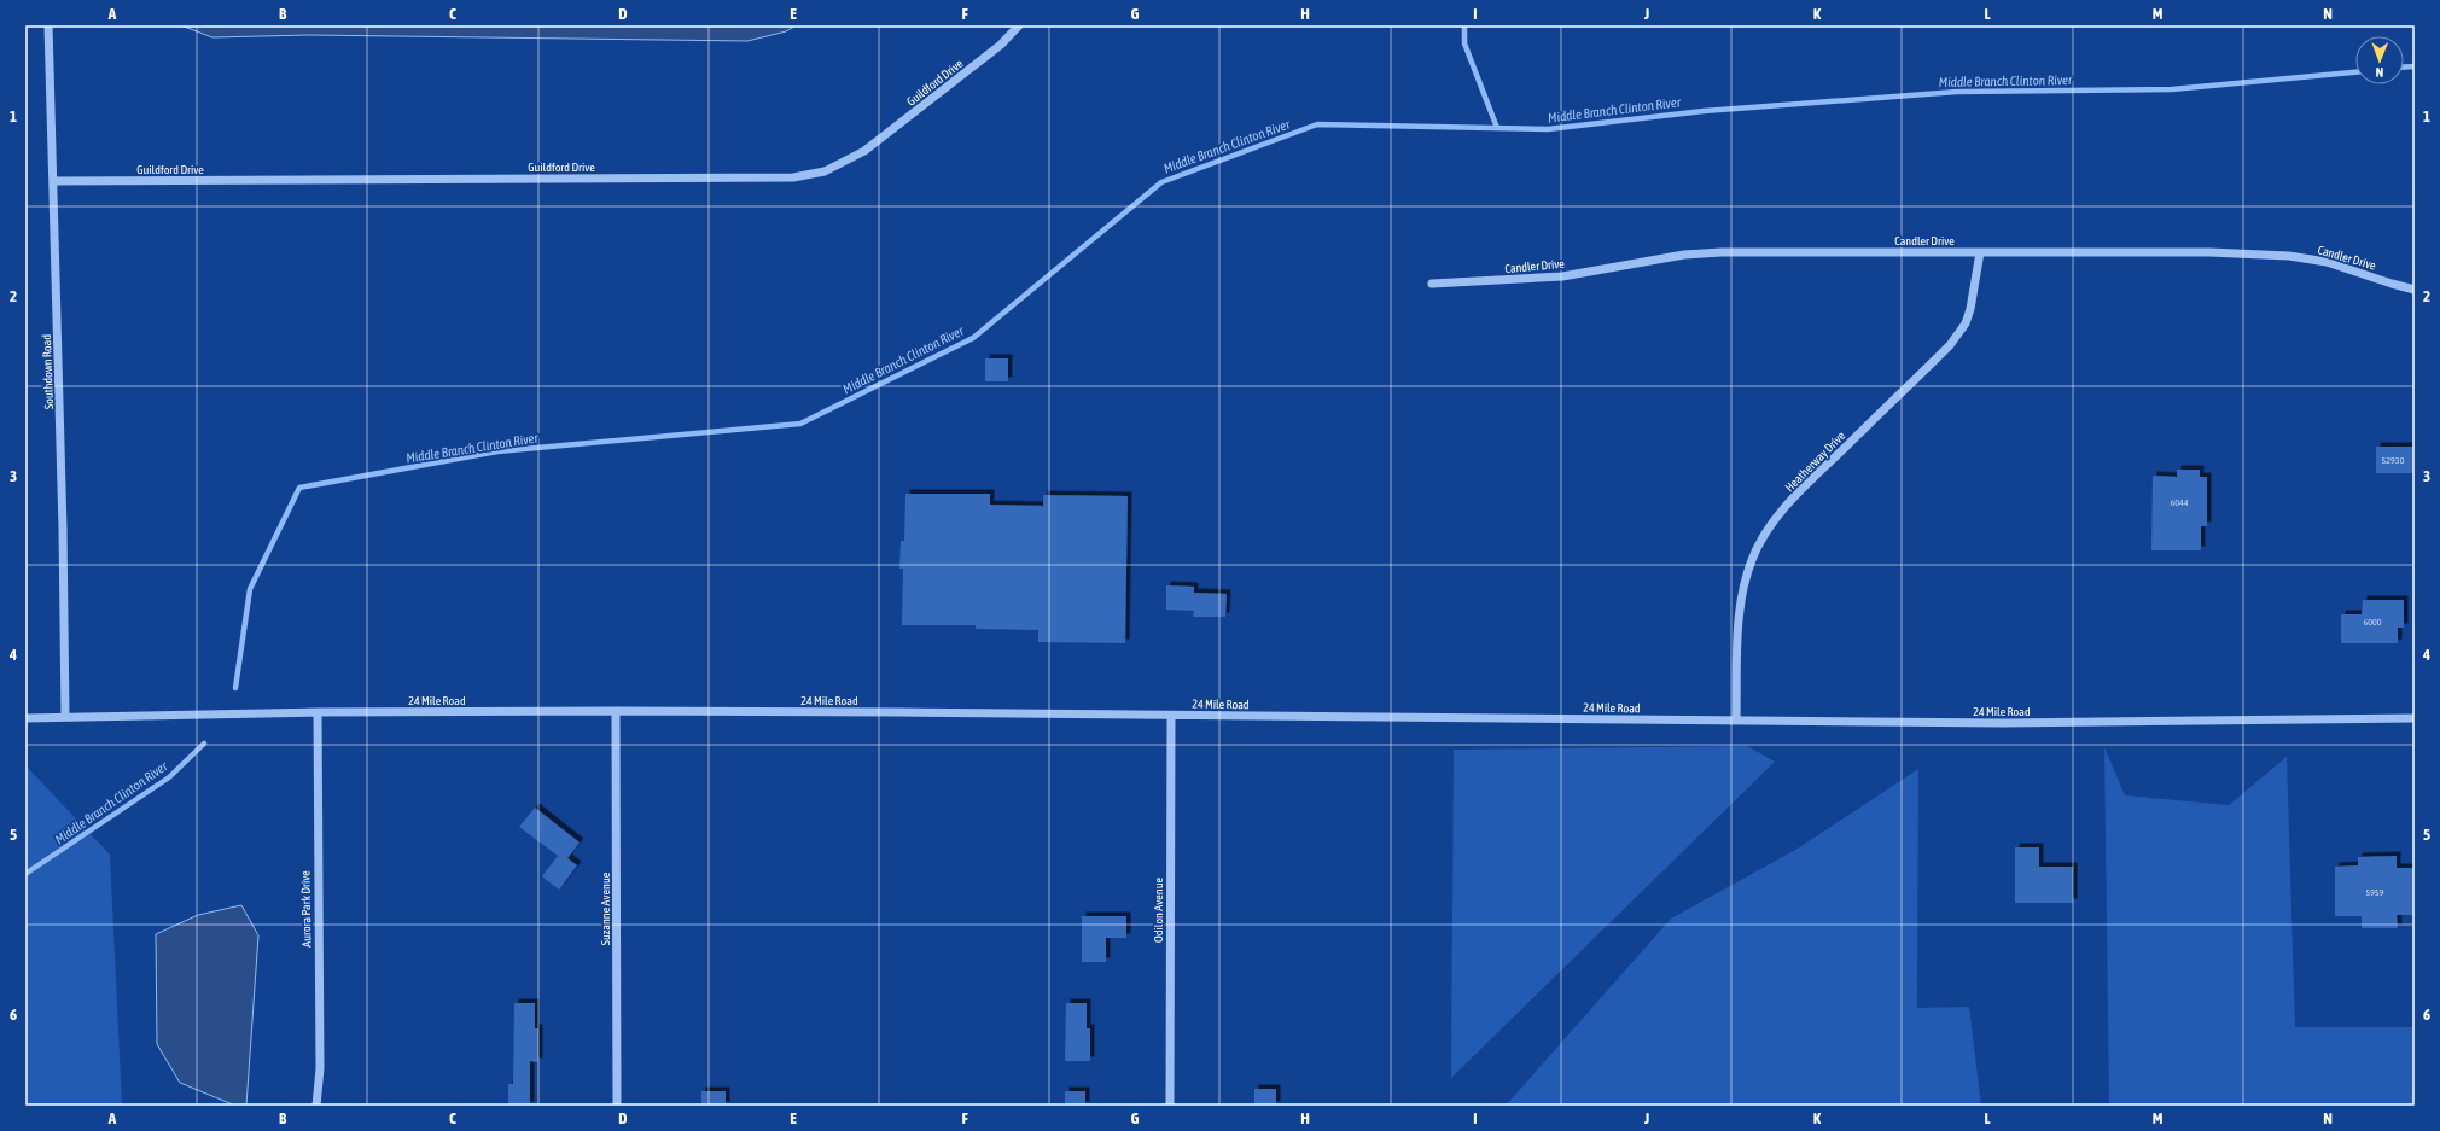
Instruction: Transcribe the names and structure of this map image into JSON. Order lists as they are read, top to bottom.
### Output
{
  "streets": {
    "street": [
      "Guildford Drive",
      "Candler Drive",
      "Southdown Road",
      "Heatherway Drive",
      "24 Mile Road",
      "Aurora Park Drive",
      "Suzanne Avenue",
      "Odilon Avenue"
    ]
  },
  "crossings": [
    ["Guildford Drive", "Southdown Road"],
    ["Candler Drive", "Heatherway Drive"],
    ["Southdown Road", "24 Mile Road"],
    ["Heatherway Drive", "24 Mile Road"],
    ["24 Mile Road", "Aurora Park Drive"],
    ["24 Mile Road", "Suzanne Avenue"],
    ["24 Mile Road", "Odilon Avenue"]
  ],
  "water": ["Middle Branch Clinton River"],
  "house_numbers": [
    "52930",
    "6044",
    "6000",
    "5959"
  ],
  "north": "bottom",
  "grid": {
    "columns": [
      "A",
      "B",
      "C",
      "D",
      "E",
      "F",
      "G",
      "H",
      "I",
      "J",
      "K",
      "L",
      "M",
      "N"
    ],
    "rows": [
      "1",
      "2",
      "3",
      "4",
      "5",
      "6"
    ]
  }
}
